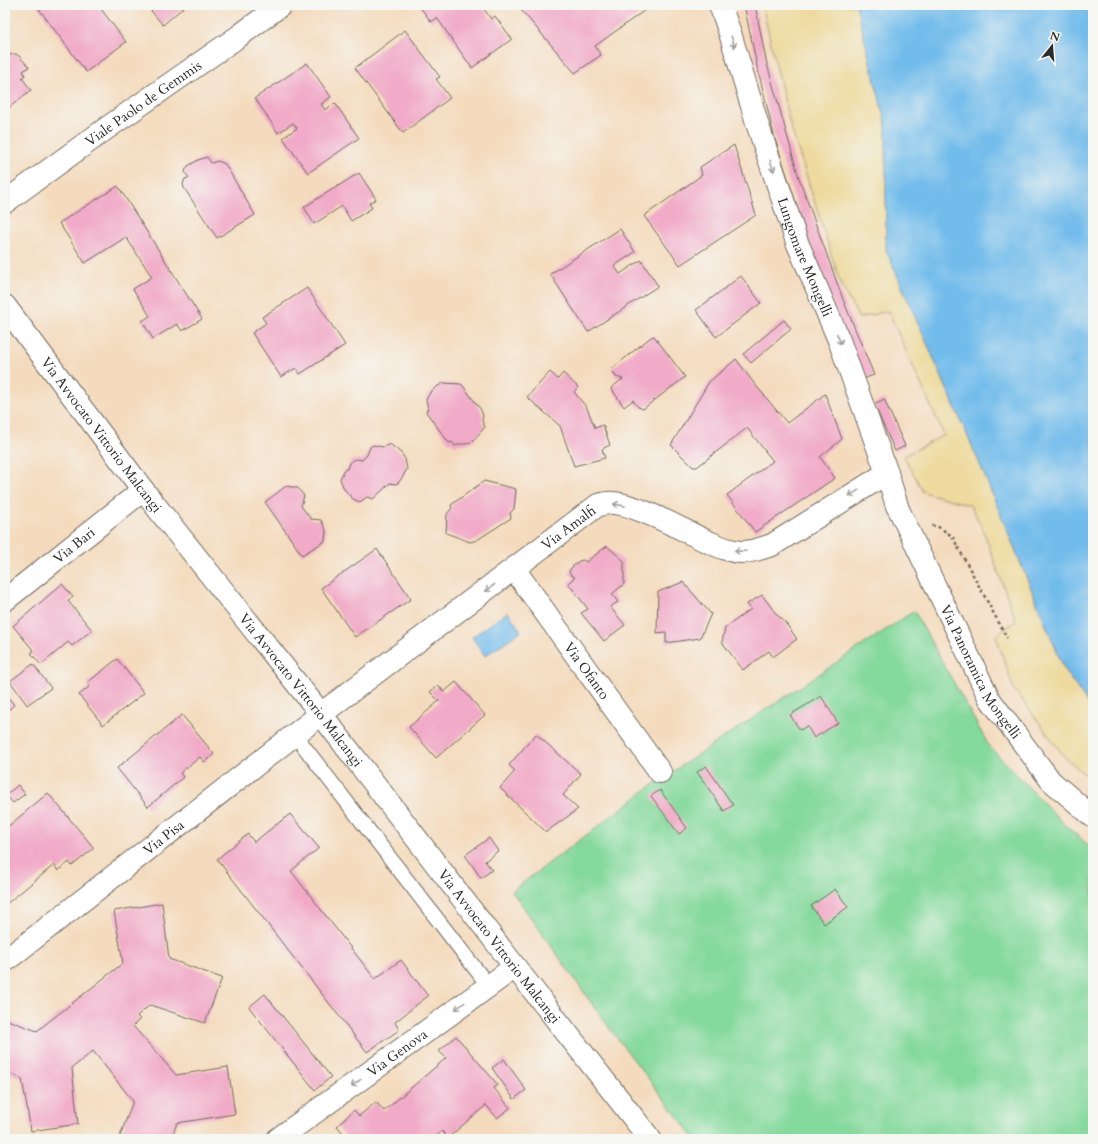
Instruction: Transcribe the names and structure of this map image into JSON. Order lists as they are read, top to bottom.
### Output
{
  "streets": {
    "street": [
      "Viale Paolo de Gemmis",
      "Lungomare Mongelli",
      "Via Avvocato Vittorio Malcangi",
      "Via Amalfi",
      "Via Bari",
      "Via Ofanto",
      "Via Panoramica Mongelli",
      "Via Pisa",
      "Via Genova"
    ]
  },
  "crossings": [
    ["Lungomare Mongelli", "Via Amalfi"],
    ["Lungomare Mongelli", "Via Panoramica Mongelli"],
    ["Via Avvocato Vittorio Malcangi", "Via Amalfi"],
    ["Via Avvocato Vittorio Malcangi", "Via Bari"],
    ["Via Avvocato Vittorio Malcangi", "Via Pisa"],
    ["Via Avvocato Vittorio Malcangi", "Via Genova"],
    ["Via Amalfi", "Via Ofanto"],
    ["Via Amalfi", "Via Pisa"]
  ],
  "one_way": ["Lungomare Mongelli", "Via Amalfi", "Via Genova"],
  "north": "top"
}
